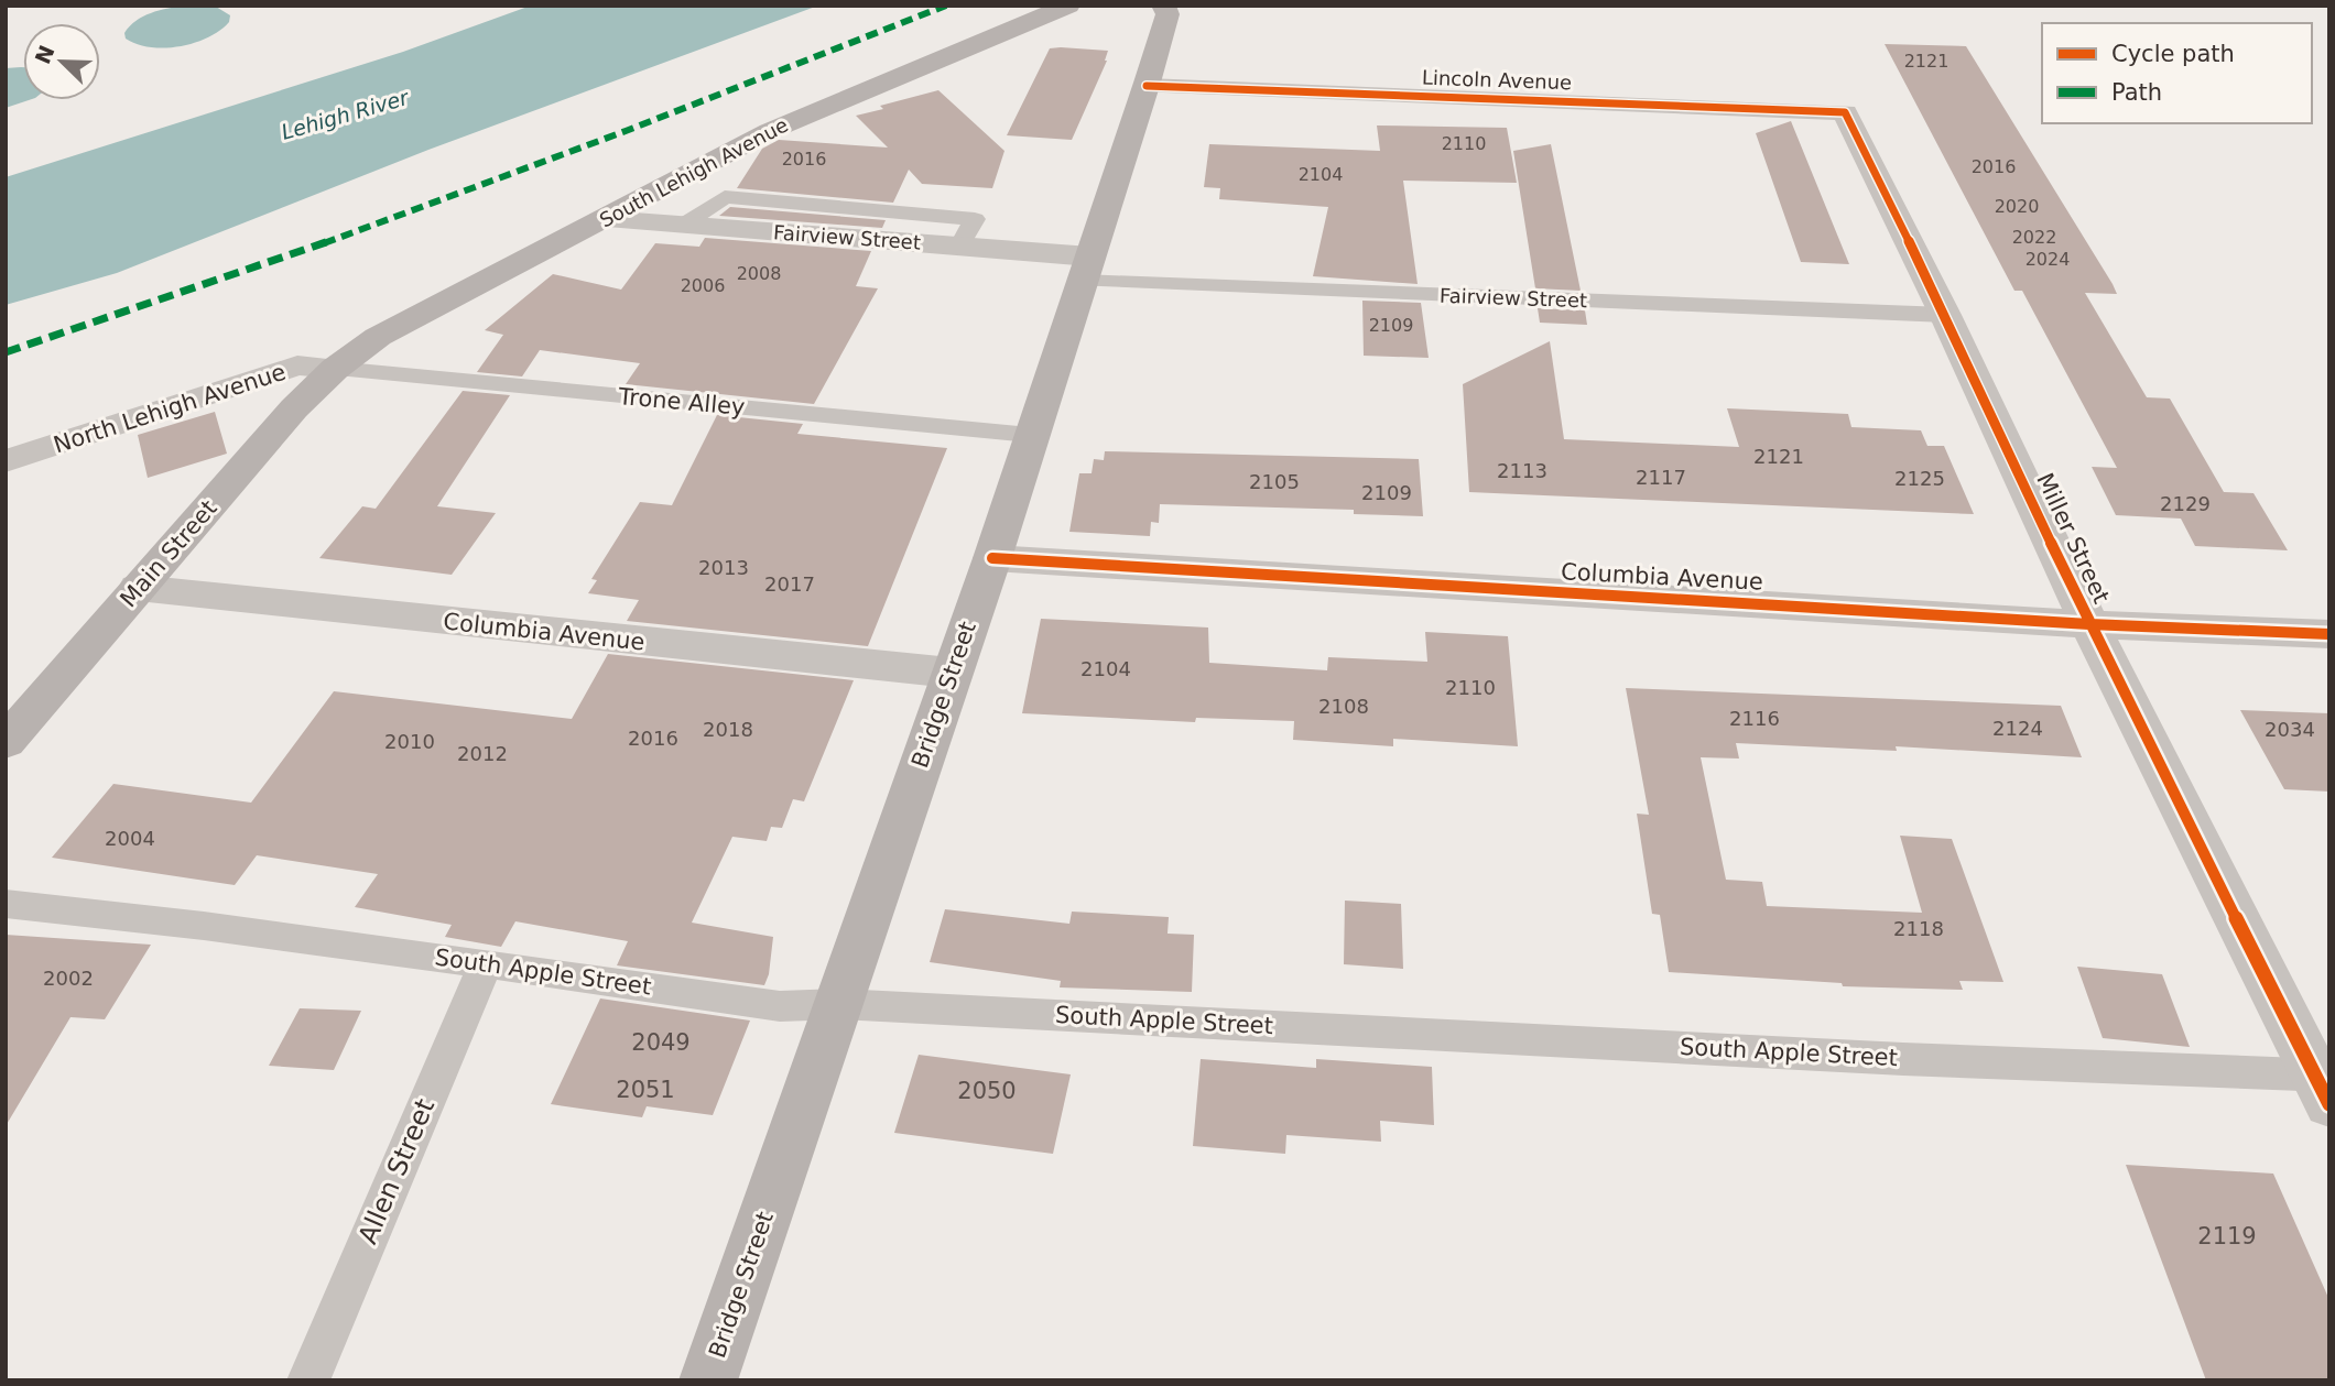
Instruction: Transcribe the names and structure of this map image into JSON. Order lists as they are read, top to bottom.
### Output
{
  "streets": {
    "main road": ["South Lehigh Avenue", "Main Street", "Bridge Street"],
    "street": [
      "Lincoln Avenue",
      "Fairview Street",
      "North Lehigh Avenue",
      "Miller Street",
      "Columbia Avenue"
    ],
    "lane": ["Trone Alley", "South Apple Street", "Allen Street"]
  },
  "crossings": [
    ["Lincoln Avenue", "Miller Street"],
    ["Lincoln Avenue", "Bridge Street"],
    ["South Lehigh Avenue", "Fairview Street"],
    ["South Lehigh Avenue", "Trone Alley"],
    ["South Lehigh Avenue", "North Lehigh Avenue"],
    ["South Lehigh Avenue", "Main Street"],
    ["Fairview Street", "Miller Street"],
    ["Fairview Street", "Bridge Street"],
    ["Trone Alley", "North Lehigh Avenue"],
    ["Trone Alley", "Main Street"],
    ["Trone Alley", "Bridge Street"],
    ["North Lehigh Avenue", "Main Street"],
    ["Miller Street", "Columbia Avenue"],
    ["Miller Street", "South Apple Street"],
    ["Main Street", "Columbia Avenue"],
    ["Columbia Avenue", "Bridge Street"],
    ["Bridge Street", "South Apple Street"],
    ["South Apple Street", "Allen Street"]
  ],
  "water": ["Lehigh River"],
  "house_numbers": [
    "2121",
    "2110",
    "2016",
    "2016",
    "2104",
    "2020",
    "2022",
    "2024",
    "2008",
    "2006",
    "2109",
    "2121",
    "2113",
    "2117",
    "2125",
    "2105",
    "2109",
    "2129",
    "2013",
    "2017",
    "2104",
    "2110",
    "2108",
    "2116",
    "2124",
    "2018",
    "2034",
    "2016",
    "2010",
    "2012",
    "2004",
    "2118",
    "2002",
    "2049",
    "2051",
    "2050",
    "2119"
  ],
  "legend": ["Cycle path", "Path"],
  "north": "top left"
}
